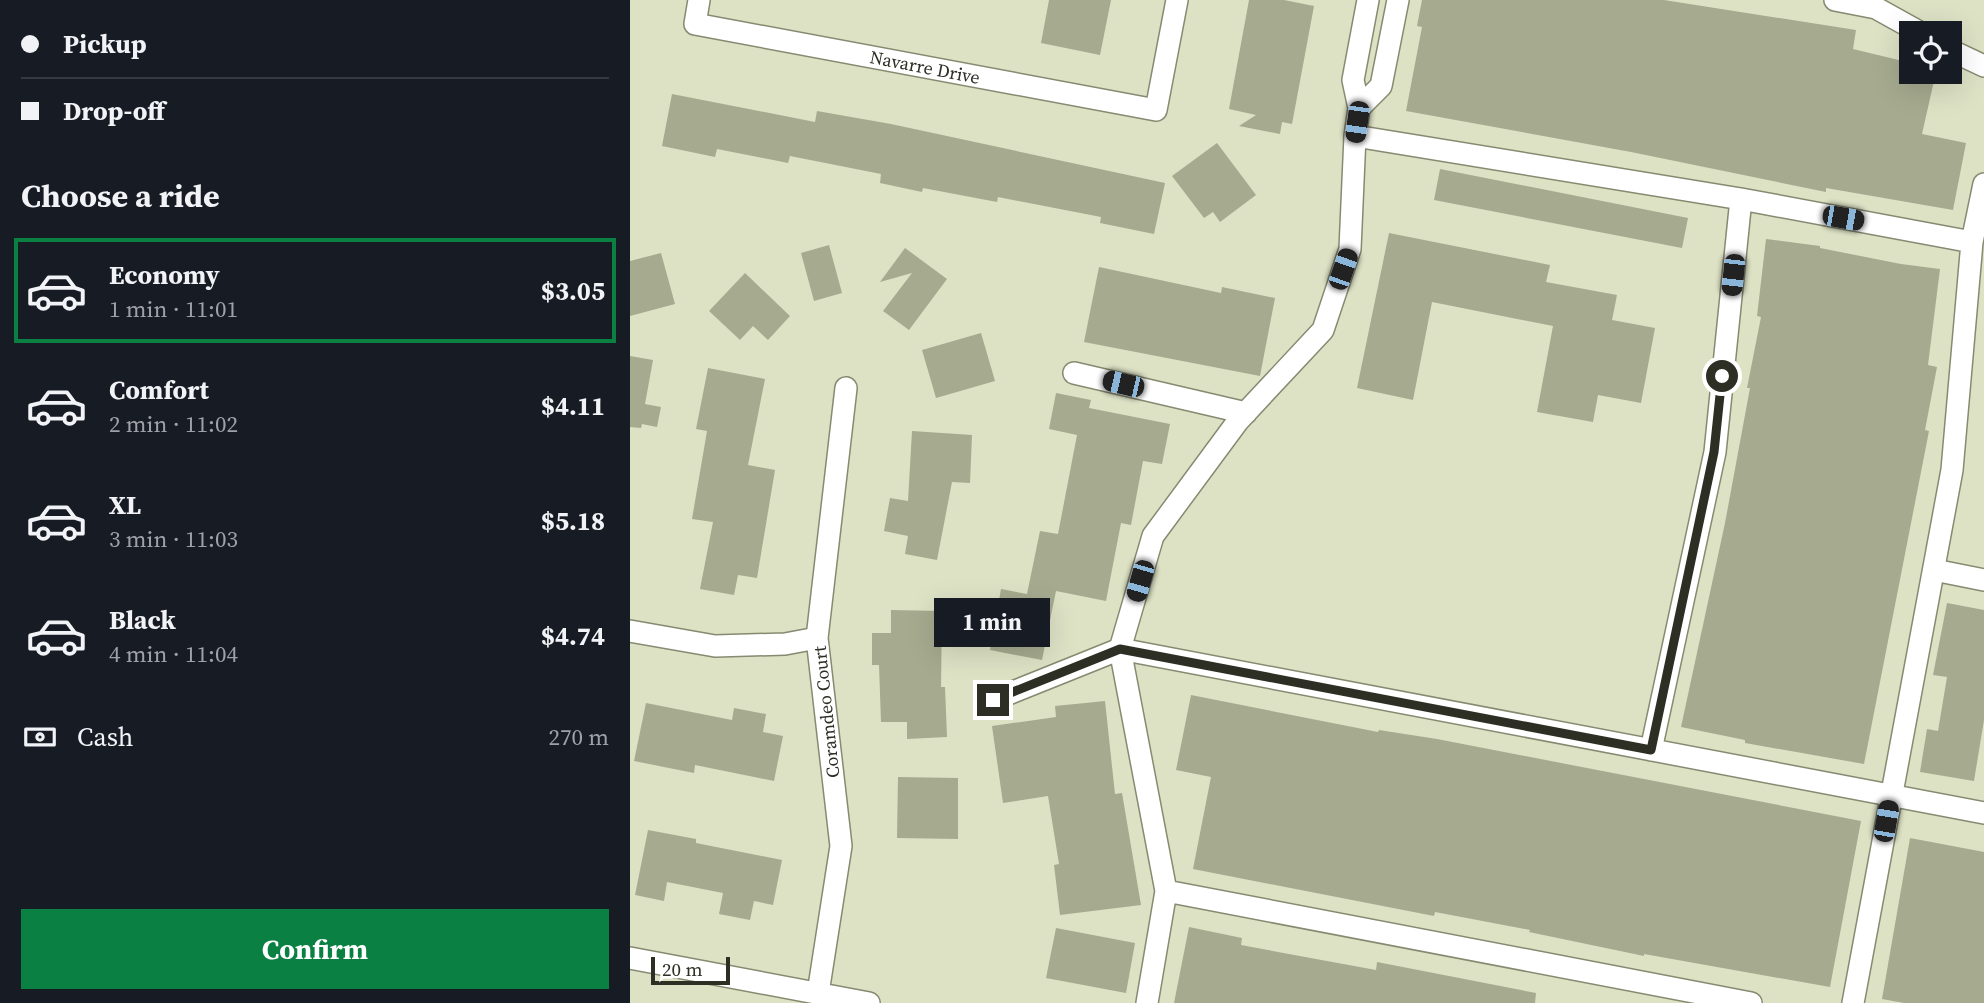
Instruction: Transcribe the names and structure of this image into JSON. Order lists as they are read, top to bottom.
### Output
{
  "streets": {
    "street": ["Navarre Drive", "Coramdeo Court"]
  },
  "scale_bar": "20 m",
  "page": {
    "banner": ["Pickup", "Drop-off"],
    "heading": "Choose a ride",
    "list": [
      {
        "name": "Economy",
        "note": "1 min · 11:01",
        "value": "$3.05"
      },
      {
        "name": "Comfort",
        "note": "2 min · 11:02",
        "value": "$4.11"
      },
      {
        "name": "XL",
        "note": "3 min · 11:03",
        "value": "$5.18"
      },
      {
        "name": "Black",
        "note": "4 min · 11:04",
        "value": "$4.74"
      }
    ],
    "bubble": "1 min",
    "pay": ["Cash", "270 m"],
    "buttons": "Confirm",
    "scale": "20 m"
  }
}
